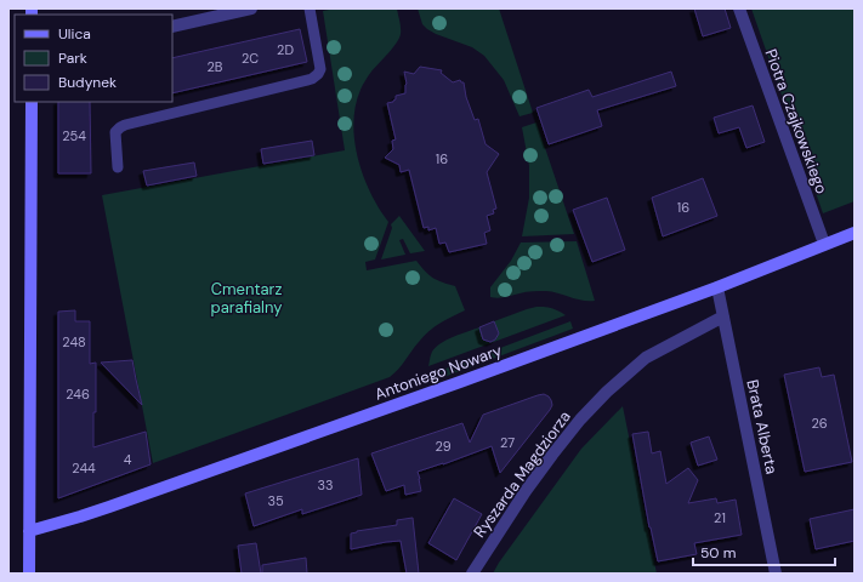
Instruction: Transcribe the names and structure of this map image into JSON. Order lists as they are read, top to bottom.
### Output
{
  "streets": {
    "street": [
      "Piotra Czajkowskiego",
      "Antoniego Nowary",
      "Brata Alberta",
      "Ryszarda Magdziorza"
    ]
  },
  "crossings": [
    ["Piotra Czajkowskiego", "Antoniego Nowary"],
    ["Antoniego Nowary", "Brata Alberta"],
    ["Brata Alberta", "Ryszarda Magdziorza"]
  ],
  "parks": ["Cmentarz parafialny"],
  "house_numbers": [
    "2D",
    "2C",
    "2B",
    "254",
    "16",
    "16",
    "248",
    "246",
    "26",
    "27",
    "29",
    "4",
    "244",
    "33",
    "35",
    "21"
  ],
  "legend": ["Ulica", "Park", "Budynek"],
  "scale_bar": "50 m"
}
